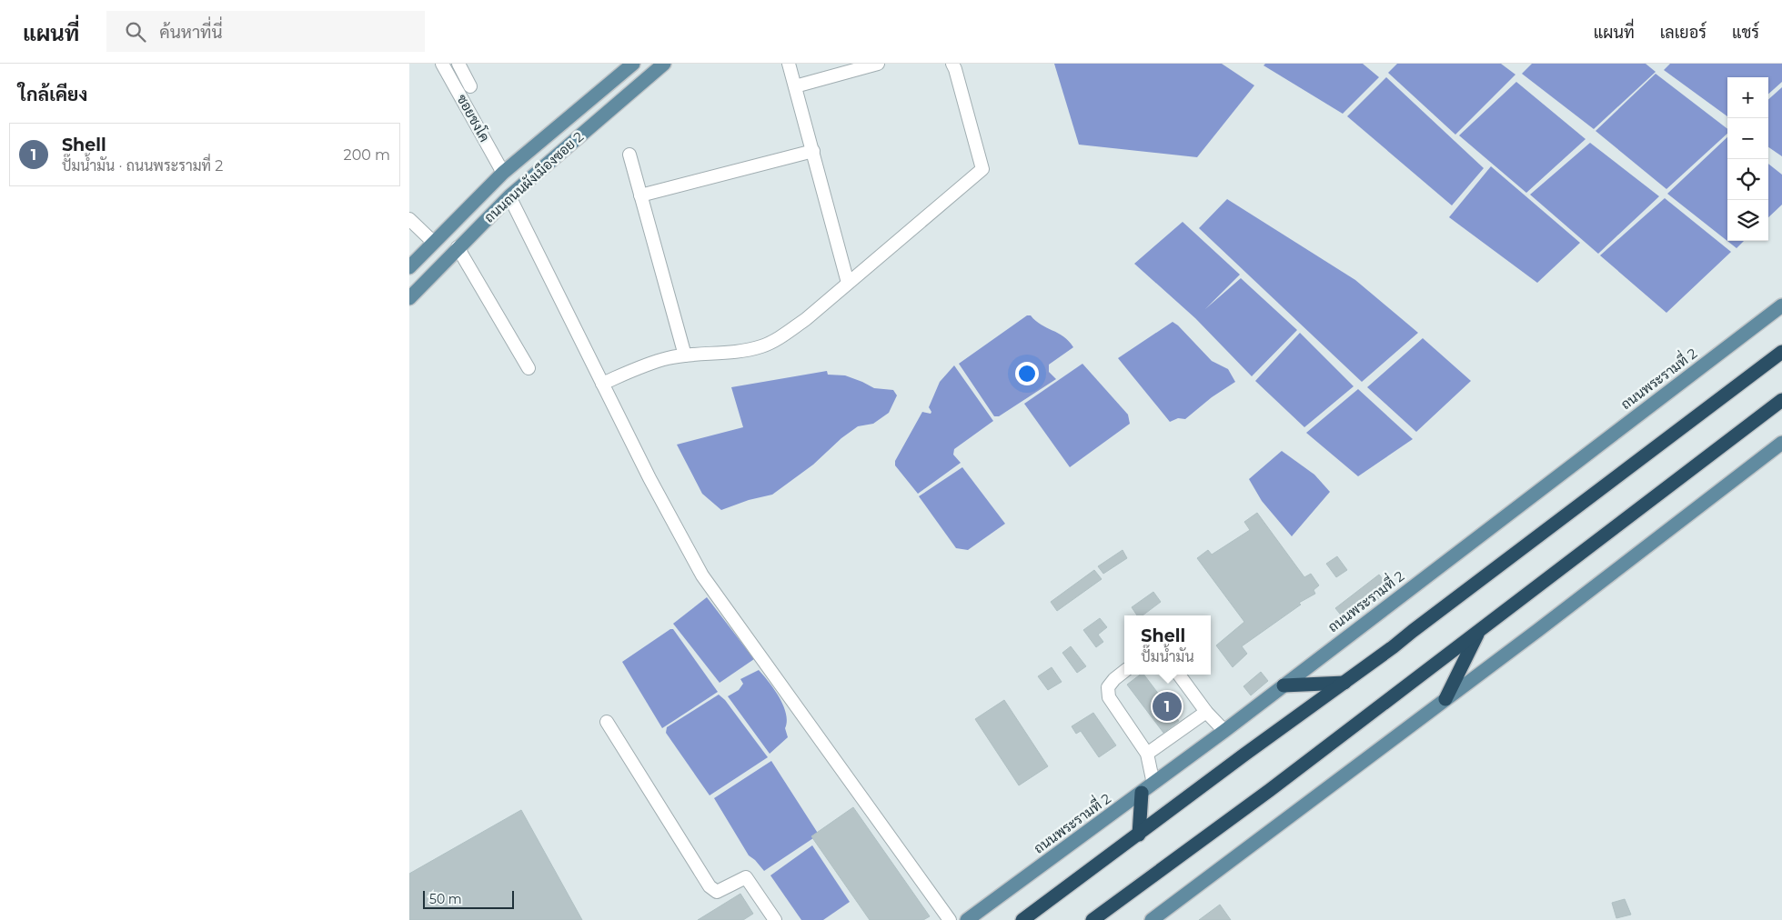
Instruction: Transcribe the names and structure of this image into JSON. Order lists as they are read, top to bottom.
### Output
{
  "streets": {
    "main road": ["ถนนถนนผังเมืองซอย 2", "ถนนพระรามที่ 2"],
    "street": ["ซอยชงโค"]
  },
  "crossings": [
    ["ซอยชงโค", "ถนนถนนผังเมืองซอย 2"]
  ],
  "scale_bar": "50 m",
  "page": {
    "header": "แผนที่",
    "search": "ค้นหาที่นี่",
    "nav": ["แผนที่", "เลเยอร์", "แชร์"],
    "heading": "ใกล้เคียง",
    "map_buttons": ["+", "−"],
    "list": [
      {
        "mark": "1",
        "name": "Shell",
        "note": "ปั๊มน้ำมัน · ถนนพระรามที่ 2",
        "value": "200 m"
      }
    ],
    "popup": ["Shell", "ปั๊มน้ำมัน"],
    "pins": "1",
    "scale": "50 m"
  }
}
